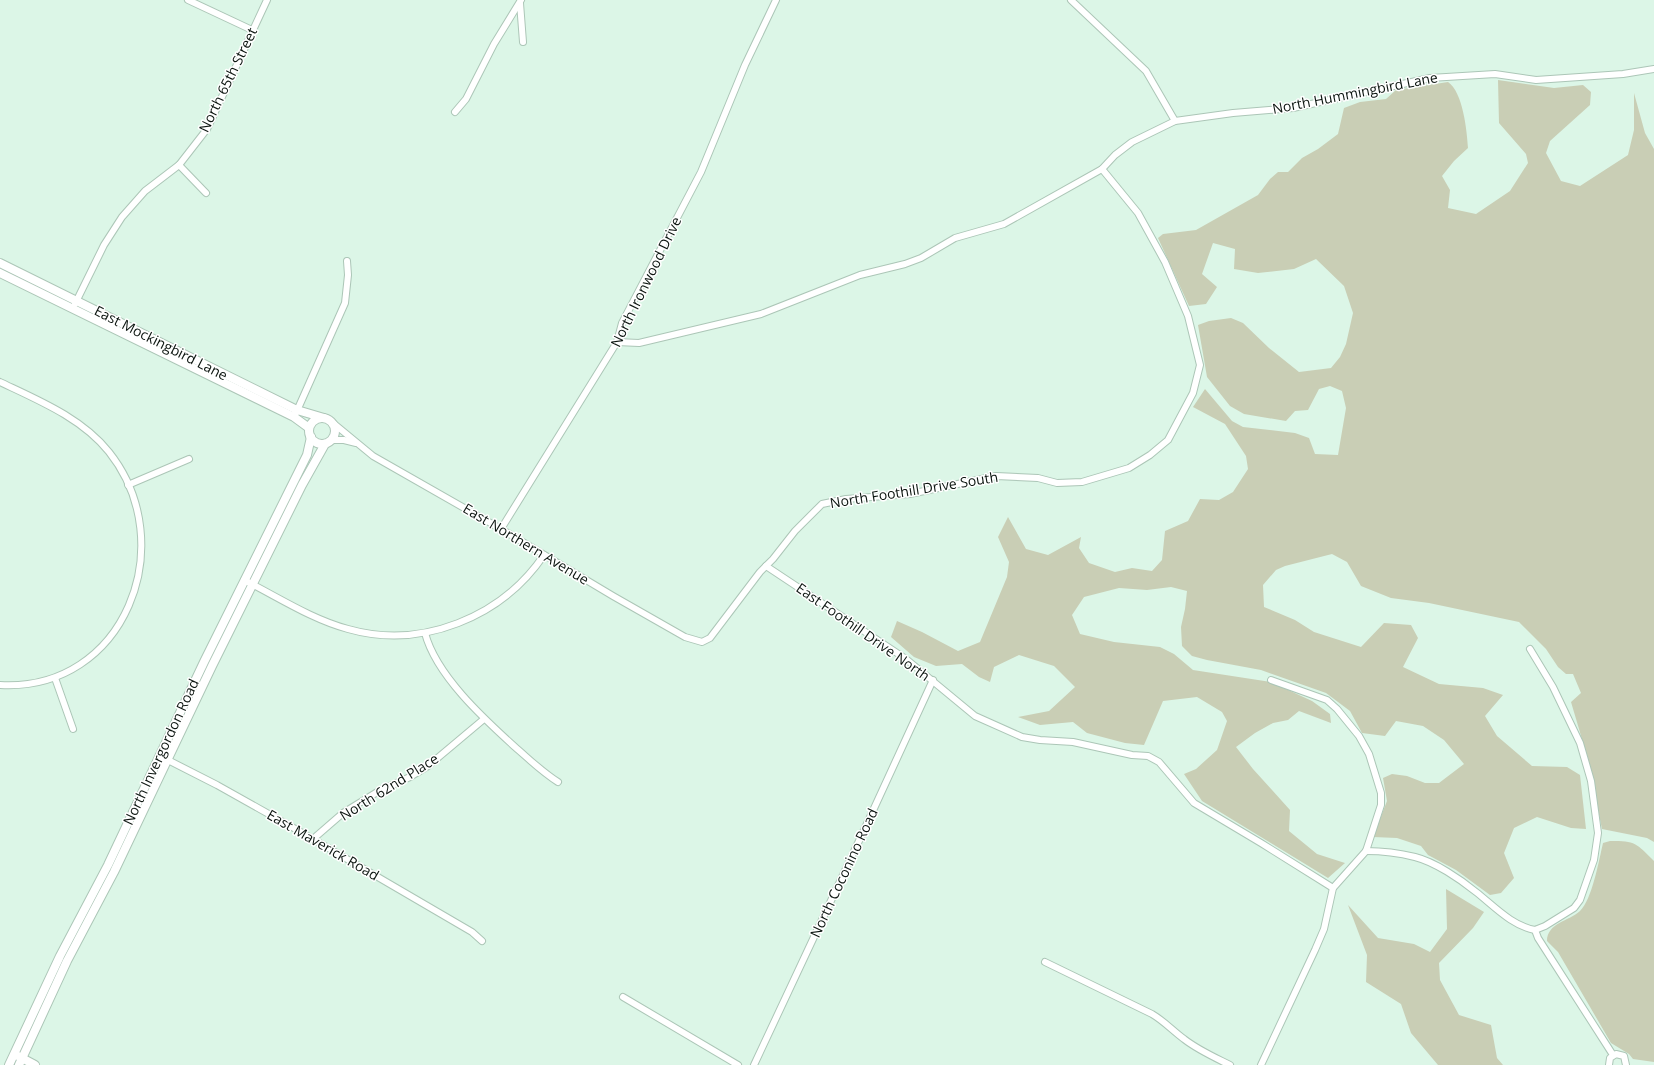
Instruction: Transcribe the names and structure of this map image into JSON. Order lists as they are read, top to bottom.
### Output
{
  "streets": {
    "street": [
      "North 65th Street",
      "North Hummingbird Lane",
      "North Ironwood Drive",
      "East Mockingbird Lane",
      "North Foothill Drive South",
      "East Northern Avenue",
      "East Foothill Drive North",
      "North Invergordon Road",
      "North 62nd Place",
      "East Maverick Road",
      "North Coconino Road"
    ]
  },
  "crossings": [
    ["North 65th Street", "East Mockingbird Lane"],
    ["North Hummingbird Lane", "North Foothill Drive South"],
    ["North Ironwood Drive", "East Northern Avenue"],
    ["East Mockingbird Lane", "East Northern Avenue"],
    ["East Mockingbird Lane", "North Invergordon Road"],
    ["North Foothill Drive South", "East Northern Avenue"],
    ["North Foothill Drive South", "East Foothill Drive North"],
    ["East Northern Avenue", "North Invergordon Road"],
    ["East Foothill Drive North", "North Coconino Road"],
    ["North Invergordon Road", "East Maverick Road"],
    ["North 62nd Place", "East Maverick Road"]
  ]
}
